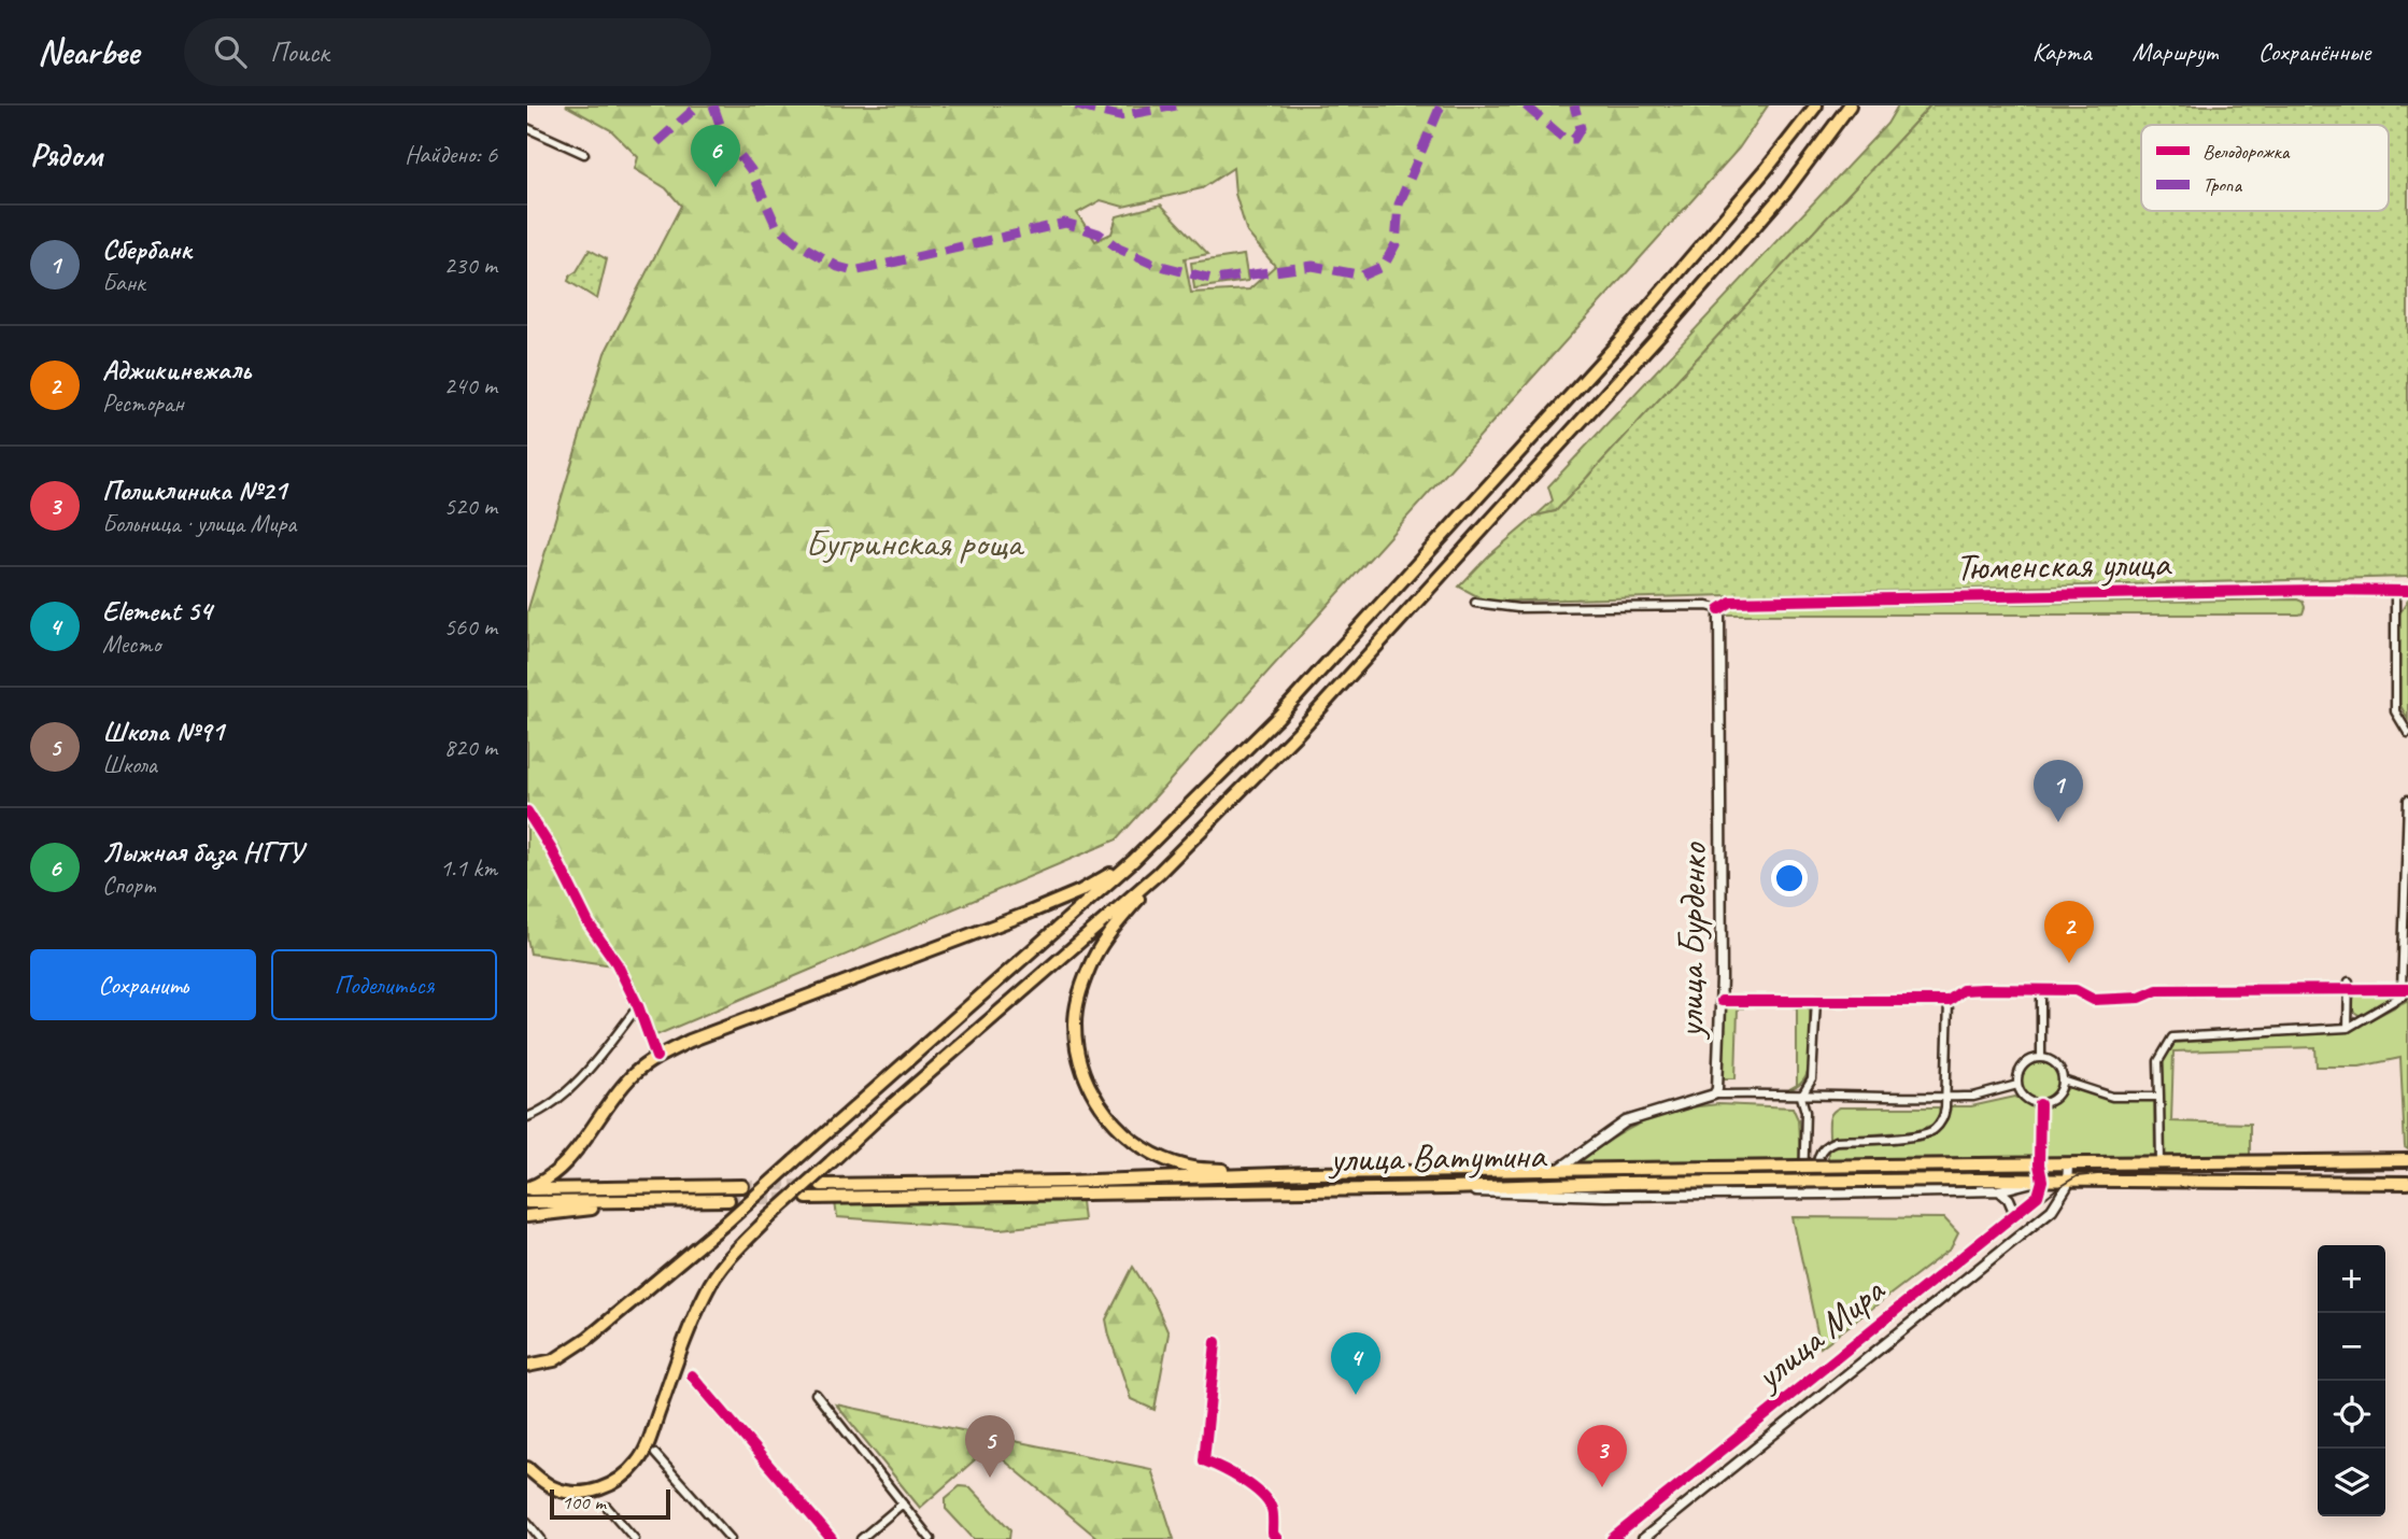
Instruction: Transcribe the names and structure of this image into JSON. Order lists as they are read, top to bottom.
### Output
{
  "streets": {
    "main road": ["улица Ватутина"],
    "street": ["Тюменская улица", "улица Бурденко", "улица Мира"]
  },
  "crossings": [
    ["Тюменская улица", "улица Бурденко"],
    ["улица Ватутина", "улица Мира"]
  ],
  "parks": ["Бугринская роща"],
  "legend": ["Велодорожка", "Тропа"],
  "scale_bar": "100 m",
  "page": {
    "header": "Nearbee",
    "search": "Поиск",
    "nav": ["Карта", "Маршрут", "Сохранённые"],
    "heading": ["Рядом", "Найдено: 6"],
    "pins": [
      "6",
      "1",
      "2",
      "4",
      "5",
      "3"
    ],
    "list": [
      {
        "mark": "1",
        "name": "Сбербанк",
        "note": "Банк",
        "value": "230 m"
      },
      {
        "mark": "2",
        "name": "Аджикинежаль",
        "note": "Ресторан",
        "value": "240 m"
      },
      {
        "mark": "3",
        "name": "Поликлиника №21",
        "note": "Больница · улица Мира",
        "value": "520 m"
      },
      {
        "mark": "4",
        "name": "Element 54",
        "note": "Место",
        "value": "560 m"
      },
      {
        "mark": "5",
        "name": "Школа №91",
        "note": "Школа",
        "value": "820 m"
      },
      {
        "mark": "6",
        "name": "Лыжная база НГТУ",
        "note": "Спорт",
        "value": "1.1 km"
      }
    ],
    "buttons": ["Сохранить", "Поделиться"],
    "map_buttons": ["+", "−"],
    "scale": "100 m"
  }
}
